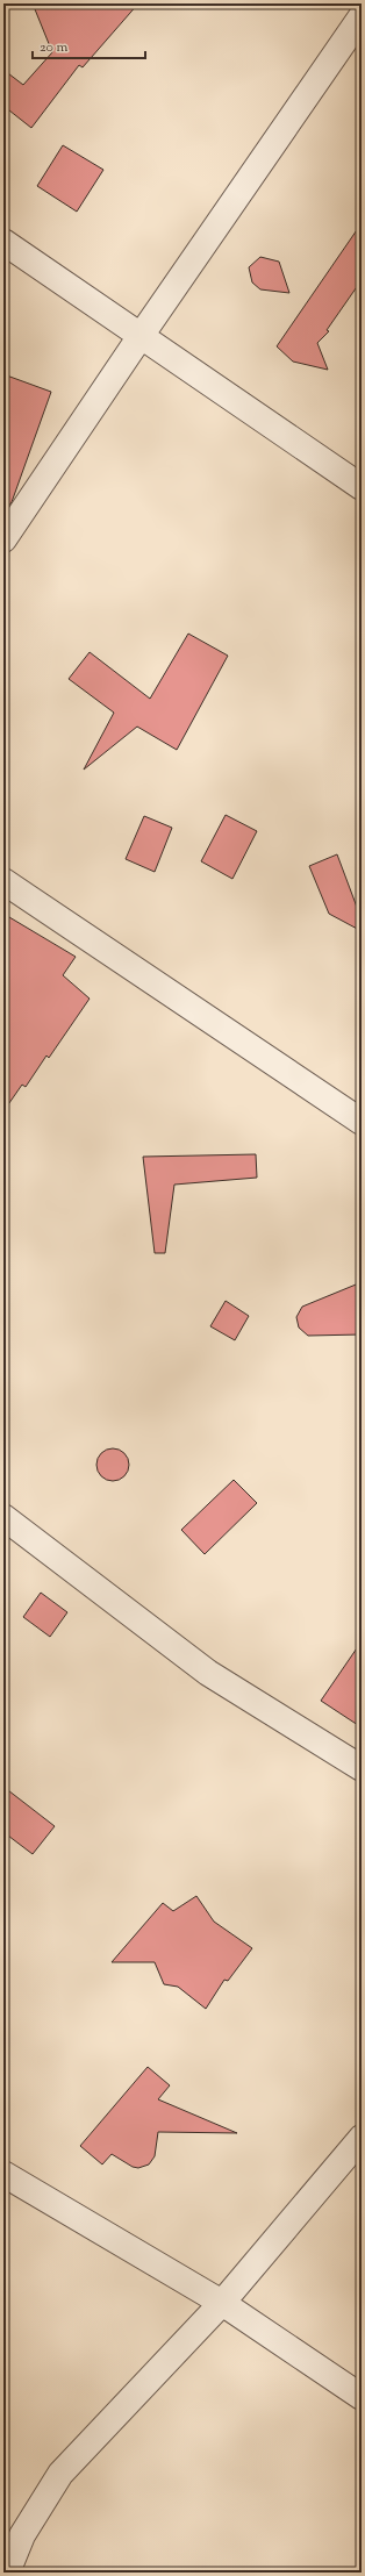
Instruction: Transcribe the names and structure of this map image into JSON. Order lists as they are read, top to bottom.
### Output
{
  "scale_bar": "20 m"
}
